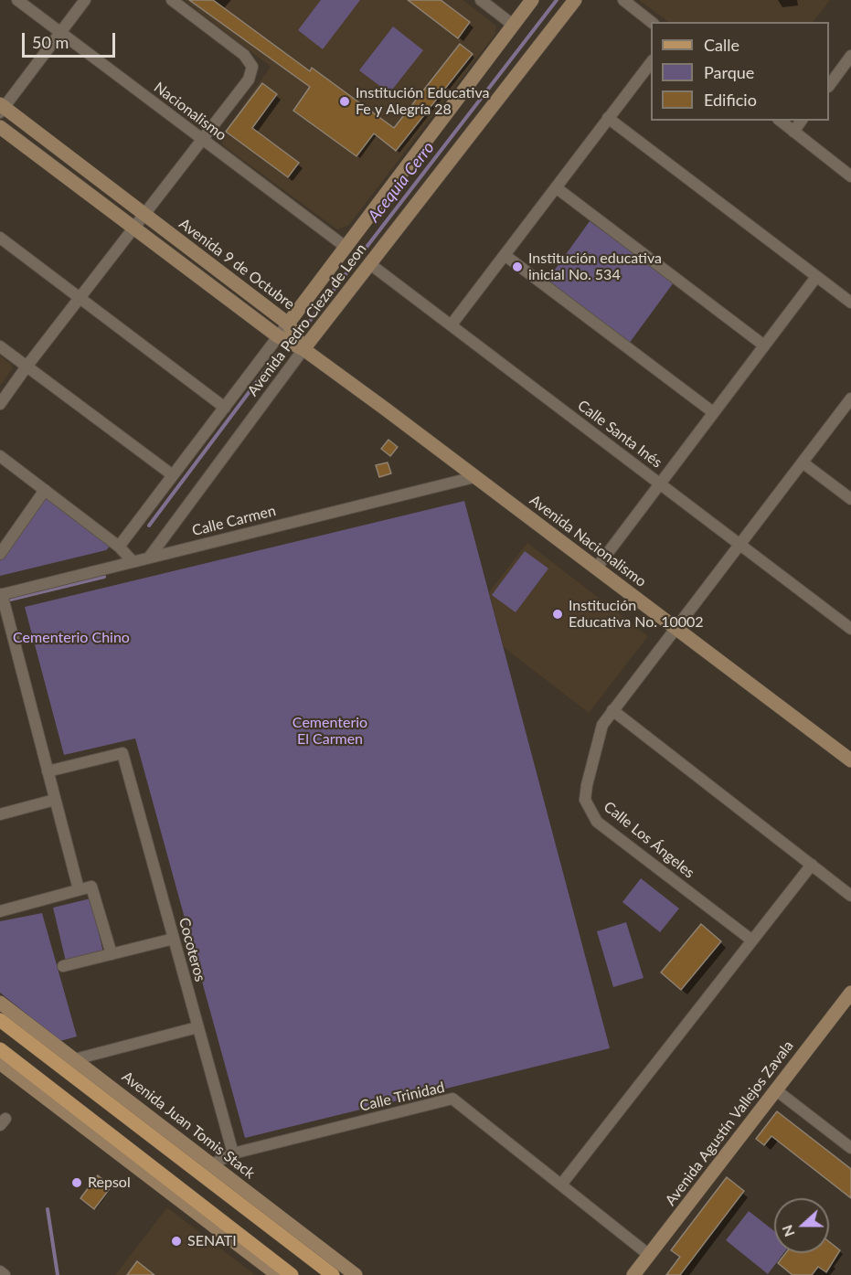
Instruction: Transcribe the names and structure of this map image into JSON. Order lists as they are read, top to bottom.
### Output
{
  "streets": {
    "main road": ["Avenida Juan Tomis Stack"],
    "street": [
      "Nacionalismo",
      "Avenida 9 de Octubre",
      "Avenida Pedro Cieza de Leon",
      "Calle Santa Inés",
      "Calle Carmen",
      "Avenida Nacionalismo",
      "Calle Los Ángeles",
      "Cocoteros",
      "Calle Trinidad",
      "Avenida Agustín Vallejos Zavala"
    ]
  },
  "crossings": [
    ["Nacionalismo", "Avenida Pedro Cieza de Leon"],
    ["Avenida 9 de Octubre", "Avenida Pedro Cieza de Leon"],
    ["Avenida 9 de Octubre", "Avenida Nacionalismo"],
    ["Avenida Pedro Cieza de Leon", "Calle Santa Inés"],
    ["Avenida Pedro Cieza de Leon", "Calle Carmen"],
    ["Avenida Pedro Cieza de Leon", "Avenida Nacionalismo"],
    ["Calle Santa Inés", "Calle Los Ángeles"],
    ["Calle Carmen", "Avenida Nacionalismo"],
    ["Avenida Nacionalismo", "Calle Los Ángeles"],
    ["Cocoteros", "Calle Trinidad"],
    ["Calle Trinidad", "Avenida Agustín Vallejos Zavala"],
    ["Calle Trinidad", "Avenida Juan Tomis Stack"]
  ],
  "water": ["Acequia Cerro"],
  "parks": ["Cementerio Chino", "Cementerio El Carmen"],
  "places": [
    "Institución Educativa Fe y Alegría 28",
    "Institución educativa inicial No. 534",
    "Institución Educativa No. 10002",
    "Repsol",
    "SENATI"
  ],
  "legend": ["Calle", "Parque", "Edificio"],
  "scale_bar": "50 m",
  "north": "left"
}
